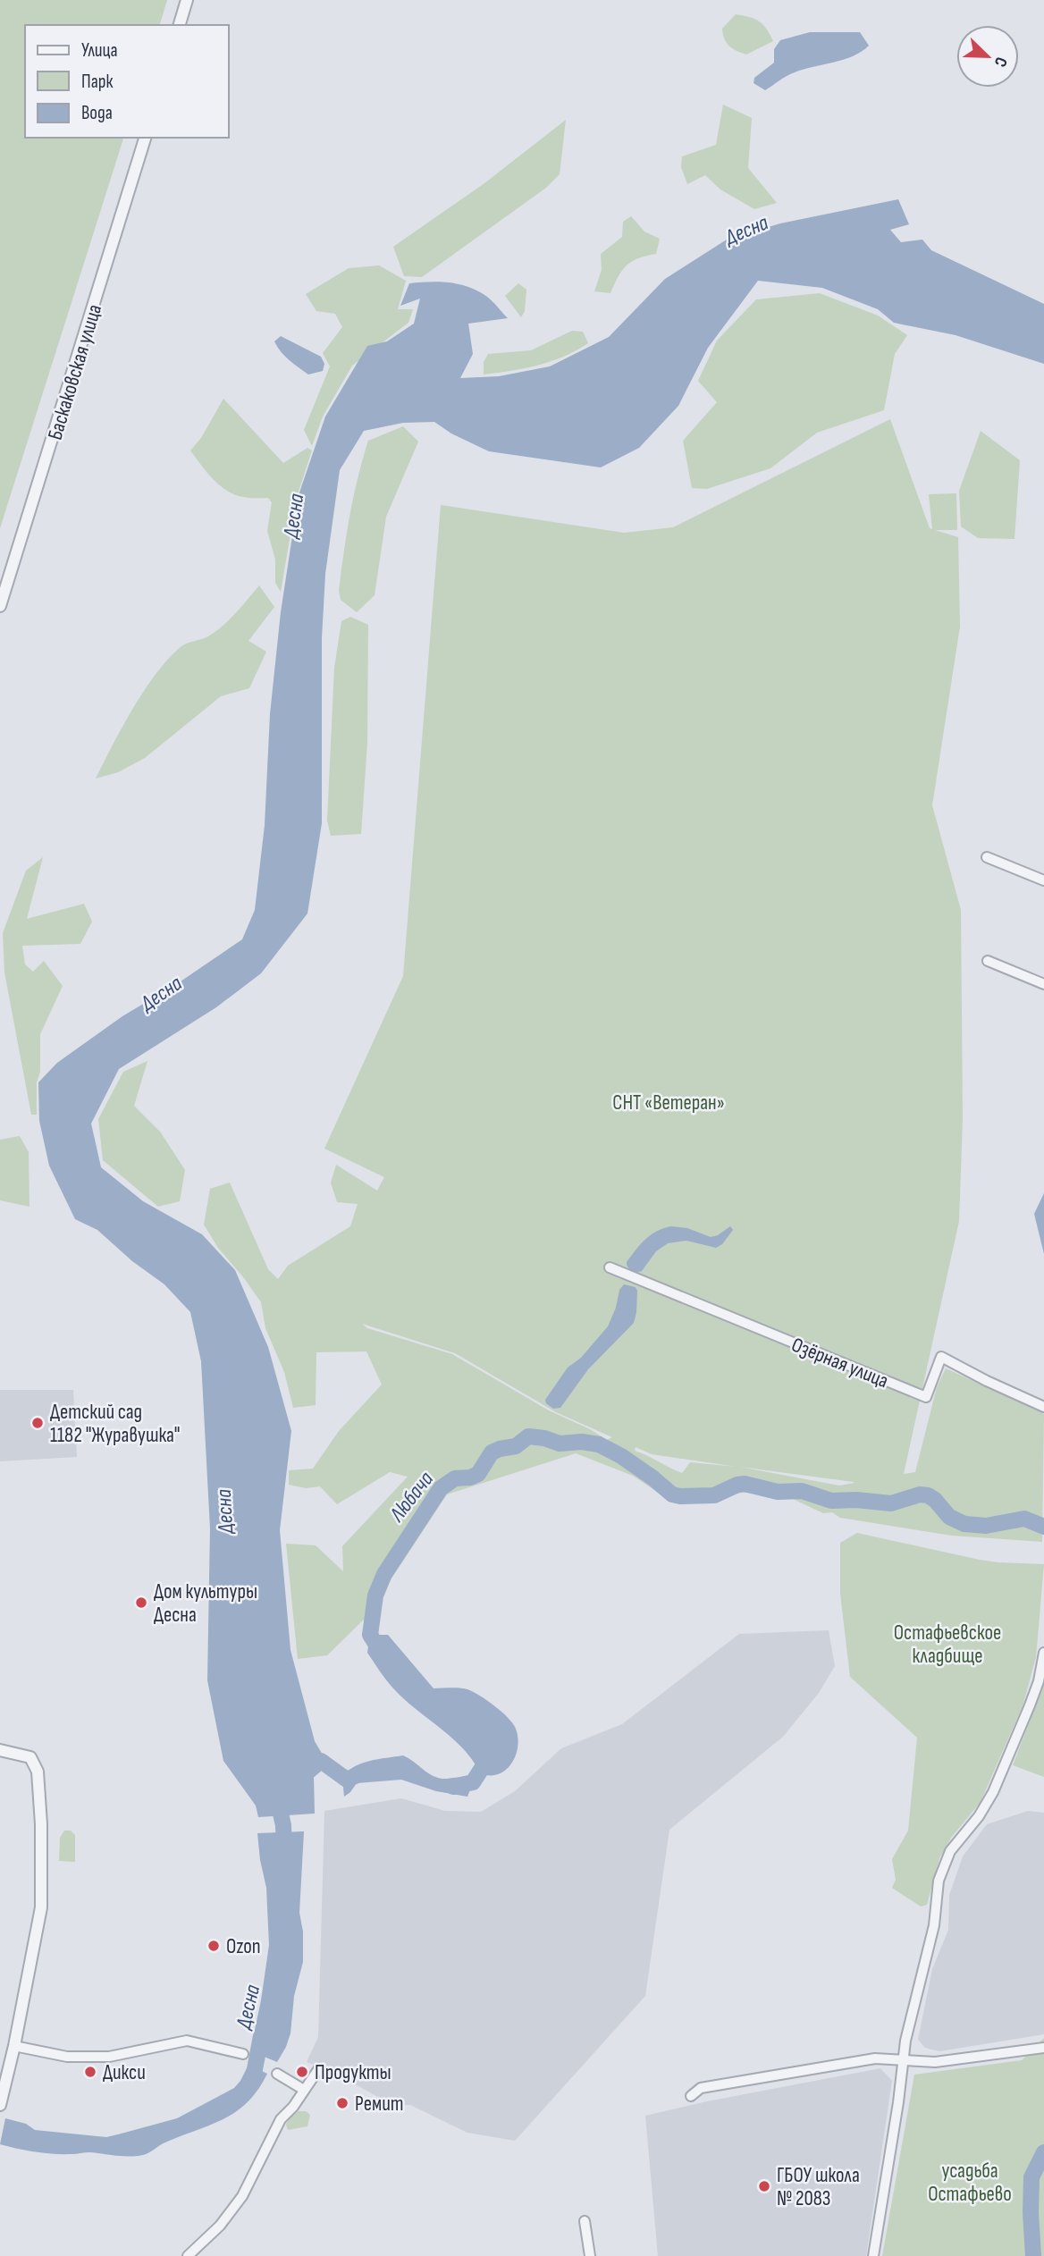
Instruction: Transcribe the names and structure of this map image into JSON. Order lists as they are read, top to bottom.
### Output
{
  "streets": {
    "street": ["Баскаковская улица", "Озёрная улица"]
  },
  "water": ["Десна", "Любача"],
  "parks": ["СНТ «Ветеран»", "Остафьевское кладбище", "усадьба Остафьево"],
  "places": [
    "Детский сад 1182 \"Журавушка\"",
    "Дом культуры Десна",
    "Ozon",
    "Дикси",
    "Продукты",
    "Ремит",
    "ГБОУ школа № 2083"
  ],
  "legend": ["Улица", "Парк", "Вода"],
  "north": "bottom right"
}
